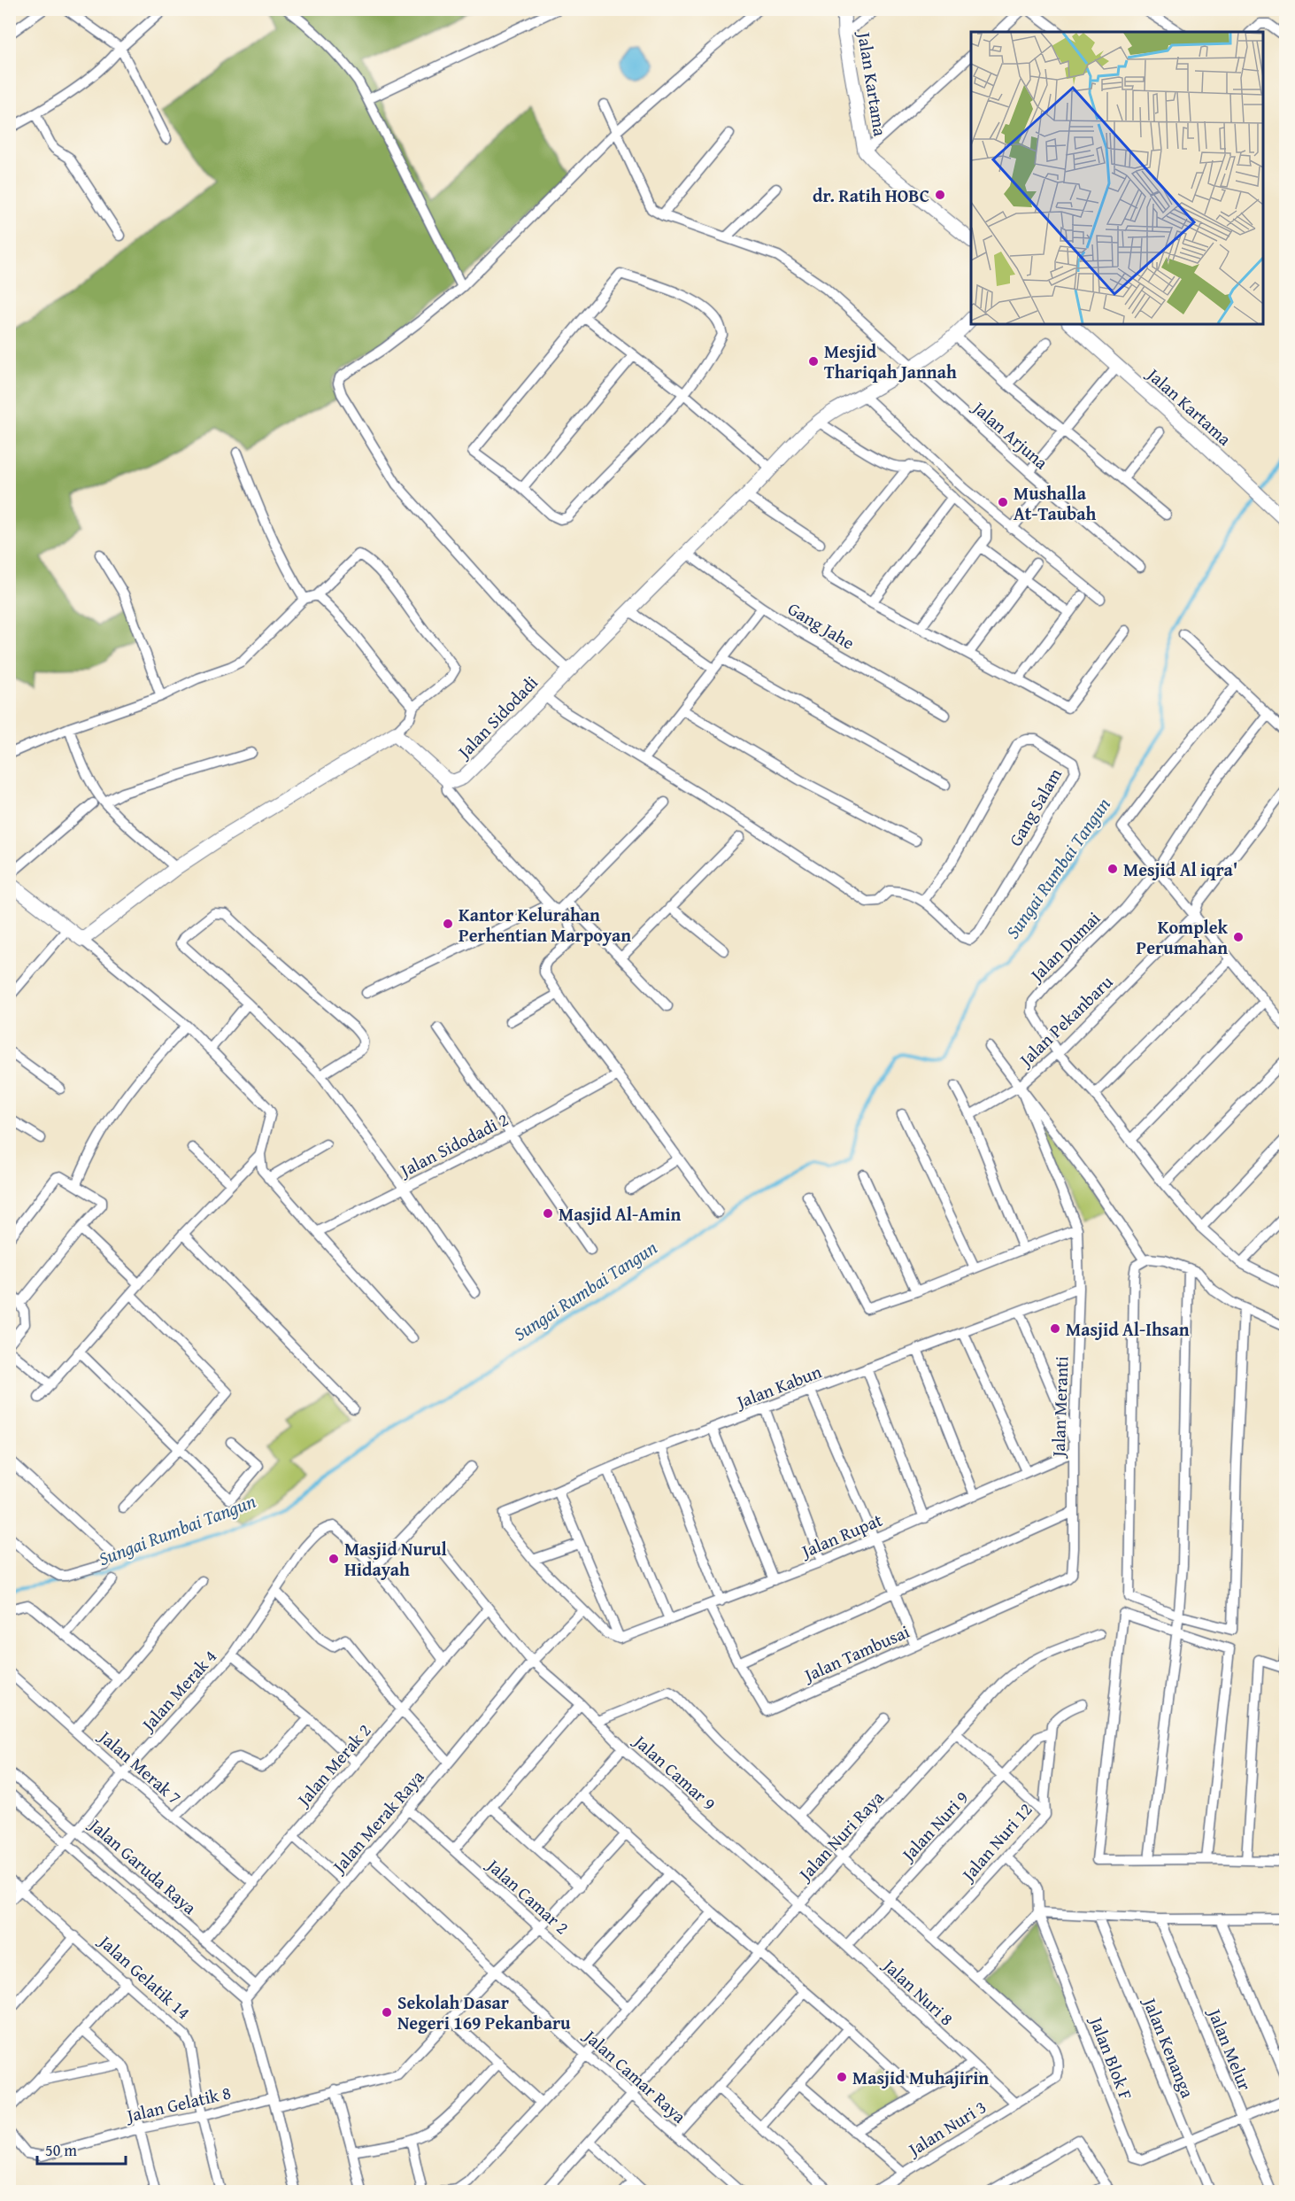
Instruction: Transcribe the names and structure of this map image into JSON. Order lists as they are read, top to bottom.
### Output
{
  "streets": {
    "street": [
      "Jalan Kartama",
      "Jalan Arjuna",
      "Gang Jahe",
      "Jalan Sidodadi",
      "Gang Salam",
      "Jalan Dumai",
      "Jalan Pekanbaru",
      "Jalan Sidodadi 2",
      "Jalan Kabun",
      "Jalan Meranti",
      "Jalan Rupat",
      "Jalan Tambusai",
      "Jalan Merak 4",
      "Jalan Merak 2",
      "Jalan Merak 7",
      "Jalan Camar 9",
      "Jalan Merak Raya",
      "Jalan Nuri 9",
      "Jalan Nuri Raya",
      "Jalan Nuri 12",
      "Jalan Garuda Raya",
      "Jalan Camar 2",
      "Jalan Gelatik 14",
      "Jalan Nuri 8",
      "Jalan Kenanga",
      "Jalan Melur",
      "Jalan Blok F",
      "Jalan Camar Raya",
      "Jalan Gelatik 8",
      "Jalan Nuri 3"
    ]
  },
  "crossings": [
    ["Jalan Arjuna", "Jalan Sidodadi"],
    ["Gang Jahe", "Jalan Sidodadi"],
    ["Jalan Dumai", "Jalan Pekanbaru"],
    ["Jalan Pekanbaru", "Jalan Meranti"],
    ["Jalan Kabun", "Jalan Meranti"],
    ["Jalan Meranti", "Jalan Rupat"],
    ["Jalan Meranti", "Jalan Tambusai"],
    ["Jalan Rupat", "Jalan Tambusai"],
    ["Jalan Merak 4", "Jalan Merak 7"],
    ["Jalan Merak 4", "Jalan Garuda Raya"],
    ["Jalan Merak 4", "Jalan Gelatik 14"],
    ["Jalan Merak 2", "Jalan Merak 7"],
    ["Jalan Merak 2", "Jalan Camar 9"],
    ["Jalan Merak 2", "Jalan Garuda Raya"],
    ["Jalan Camar 9", "Jalan Merak Raya"],
    ["Jalan Camar 9", "Jalan Nuri Raya"],
    ["Jalan Camar 9", "Jalan Nuri 8"],
    ["Jalan Merak Raya", "Jalan Garuda Raya"],
    ["Jalan Merak Raya", "Jalan Camar 2"],
    ["Jalan Merak Raya", "Jalan Camar Raya"],
    ["Jalan Nuri 9", "Jalan Nuri 12"],
    ["Jalan Nuri 9", "Jalan Nuri 8"],
    ["Jalan Nuri Raya", "Jalan Nuri 8"],
    ["Jalan Nuri Raya", "Jalan Camar Raya"],
    ["Jalan Nuri 12", "Jalan Blok F"],
    ["Jalan Camar 2", "Jalan Gelatik 8"],
    ["Jalan Gelatik 14", "Jalan Gelatik 8"],
    ["Jalan Nuri 8", "Jalan Nuri 3"],
    ["Jalan Kenanga", "Jalan Blok F"],
    ["Jalan Melur", "Jalan Blok F"],
    ["Jalan Camar Raya", "Jalan Gelatik 8"]
  ],
  "water": ["Sungai Rumbai Tangun"],
  "places": [
    "dr. Ratih HOBC",
    "Mesjid Thariqah Jannah",
    "Mushalla At-Taubah",
    "Mesjid Al iqra'",
    "Kantor Kelurahan Perhentian Marpoyan",
    "Komplek Perumahan",
    "Masjid Al-Amin",
    "Masjid Al-Ihsan",
    "Masjid Nurul Hidayah",
    "Sekolah Dasar Negeri 169 Pekanbaru",
    "Masjid Muhajirin"
  ],
  "scale_bar": "50 m"
}
